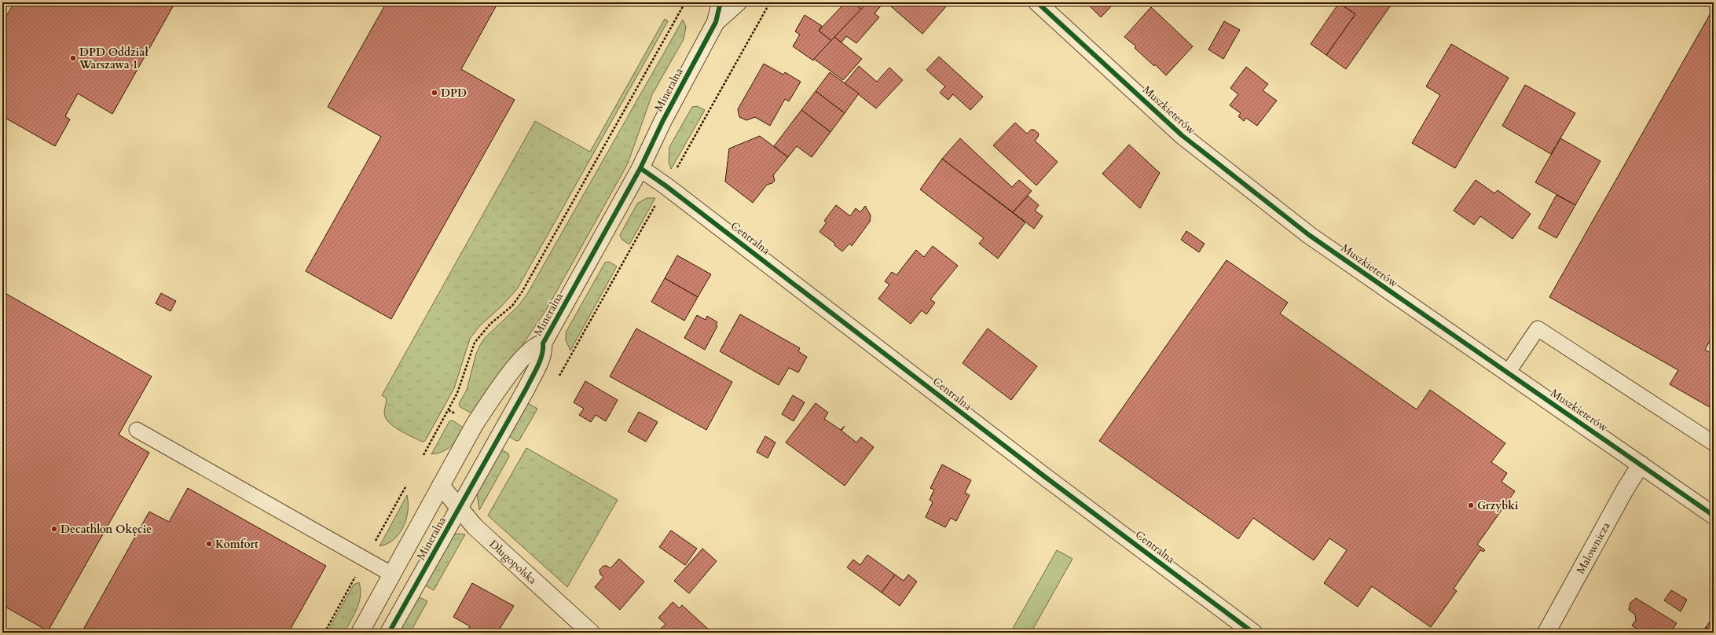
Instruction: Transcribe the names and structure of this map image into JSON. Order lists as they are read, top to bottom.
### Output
{
  "streets": {
    "street": [
      "Mineralna",
      "Muszkieterów",
      "Centralna",
      "Malownicza",
      "Długopolska"
    ]
  },
  "crossings": [
    ["Mineralna", "Centralna"],
    ["Mineralna", "Długopolska"],
    ["Muszkieterów", "Malownicza"]
  ],
  "places": [
    "DPD Oddział Warszawa 1",
    "DPD",
    "Grzybki",
    "Decathlon Okęcie",
    "Komfort"
  ]
}
